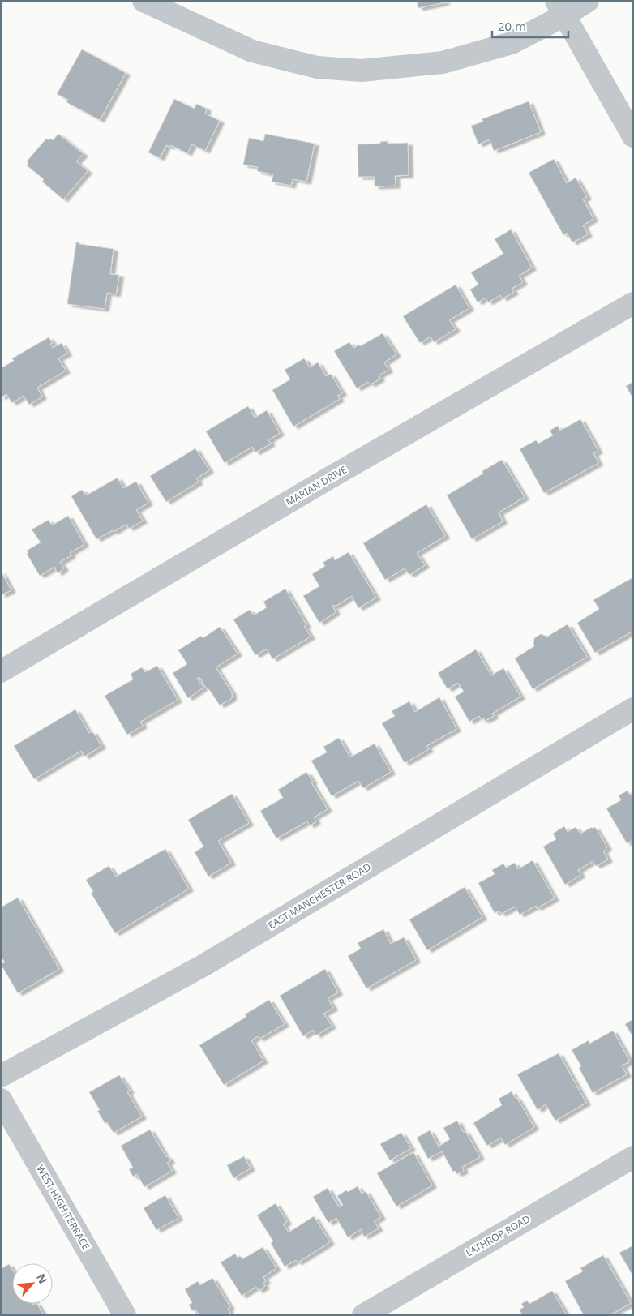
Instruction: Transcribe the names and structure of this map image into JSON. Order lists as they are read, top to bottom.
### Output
{
  "streets": {
    "street": [
      "MARIAN DRIVE",
      "EAST MANCHESTER ROAD",
      "WEST HIGH TERRACE",
      "LATHROP ROAD"
    ]
  },
  "scale_bar": "20 m",
  "north": "top right"
}
